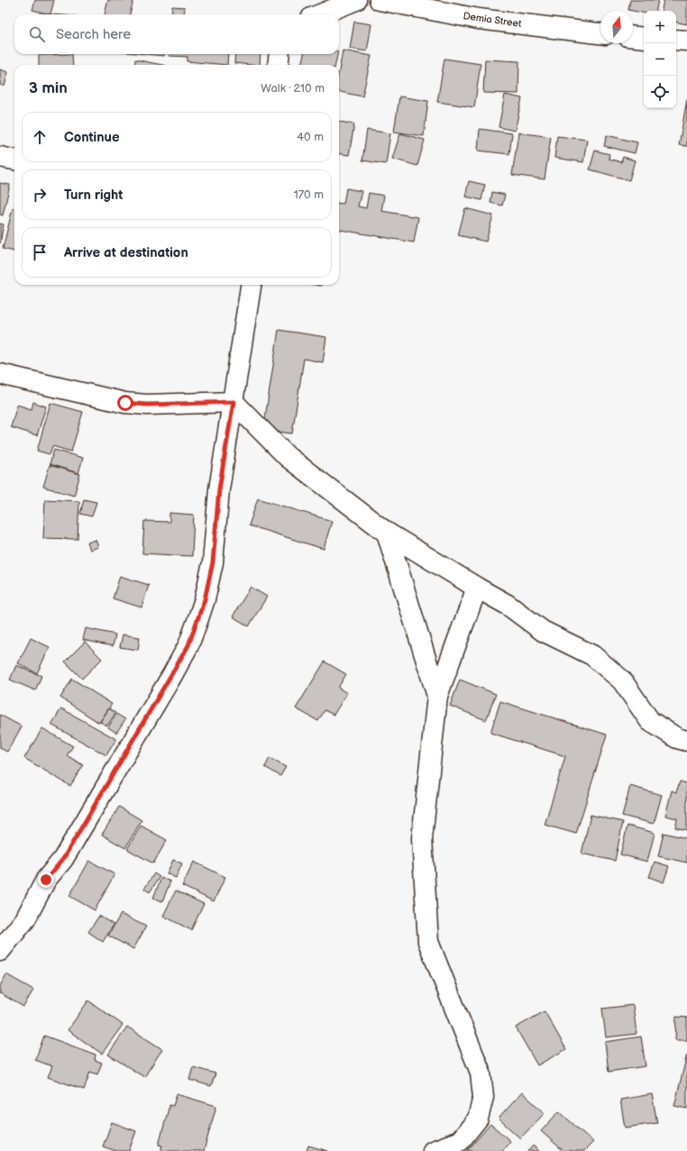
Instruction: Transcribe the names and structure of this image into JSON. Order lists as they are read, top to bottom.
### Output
{
  "streets": {
    "street": ["Demia Street"]
  },
  "north": "top",
  "page": {
    "map_buttons": ["+", "−"],
    "search": "Search here",
    "heading": ["3 min", "Walk · 210 m"],
    "list": [
      ["Continue", "40 m"],
      ["Turn right", "170 m"],
      "Arrive at destination"
    ]
  }
}
